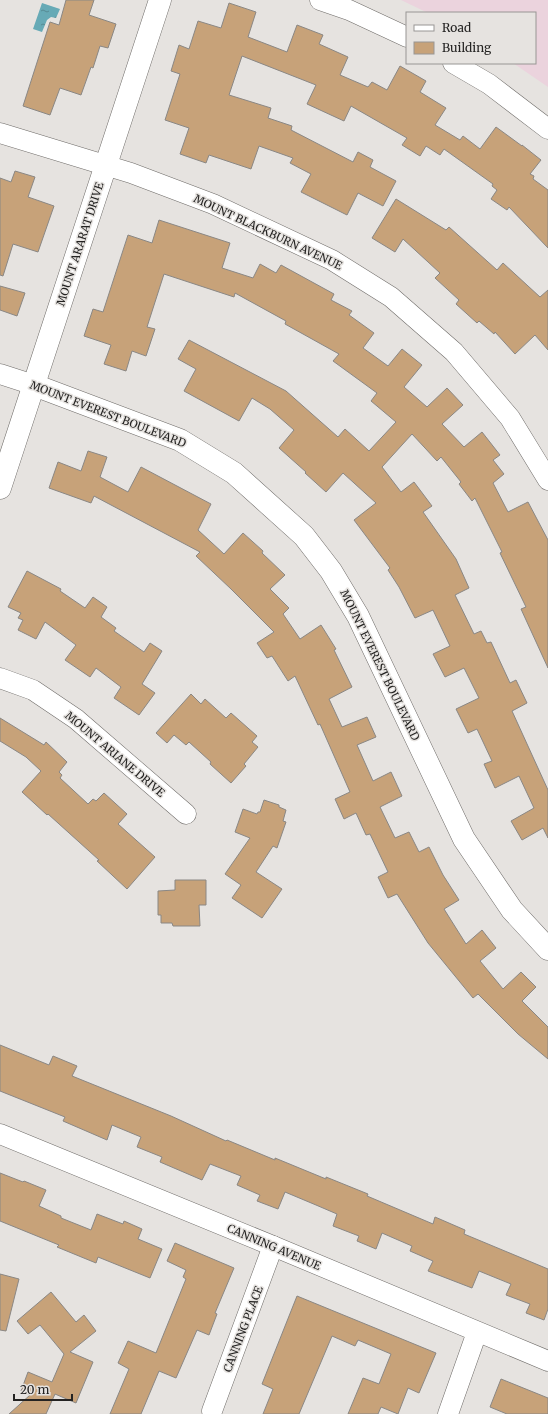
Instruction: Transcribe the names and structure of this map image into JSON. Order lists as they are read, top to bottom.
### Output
{
  "streets": {
    "street": [
      "MOUNT BLACKBURN AVENUE",
      "MOUNT ARARAT DRIVE",
      "MOUNT EVEREST BOULEVARD",
      "MOUNT ARIANE DRIVE",
      "CANNING AVENUE",
      "CANNING PLACE"
    ]
  },
  "crossings": [
    ["MOUNT BLACKBURN AVENUE", "MOUNT ARARAT DRIVE"],
    ["MOUNT ARARAT DRIVE", "MOUNT EVEREST BOULEVARD"],
    ["CANNING AVENUE", "CANNING PLACE"]
  ],
  "legend": ["Road", "Building"],
  "scale_bar": "20 m"
}
